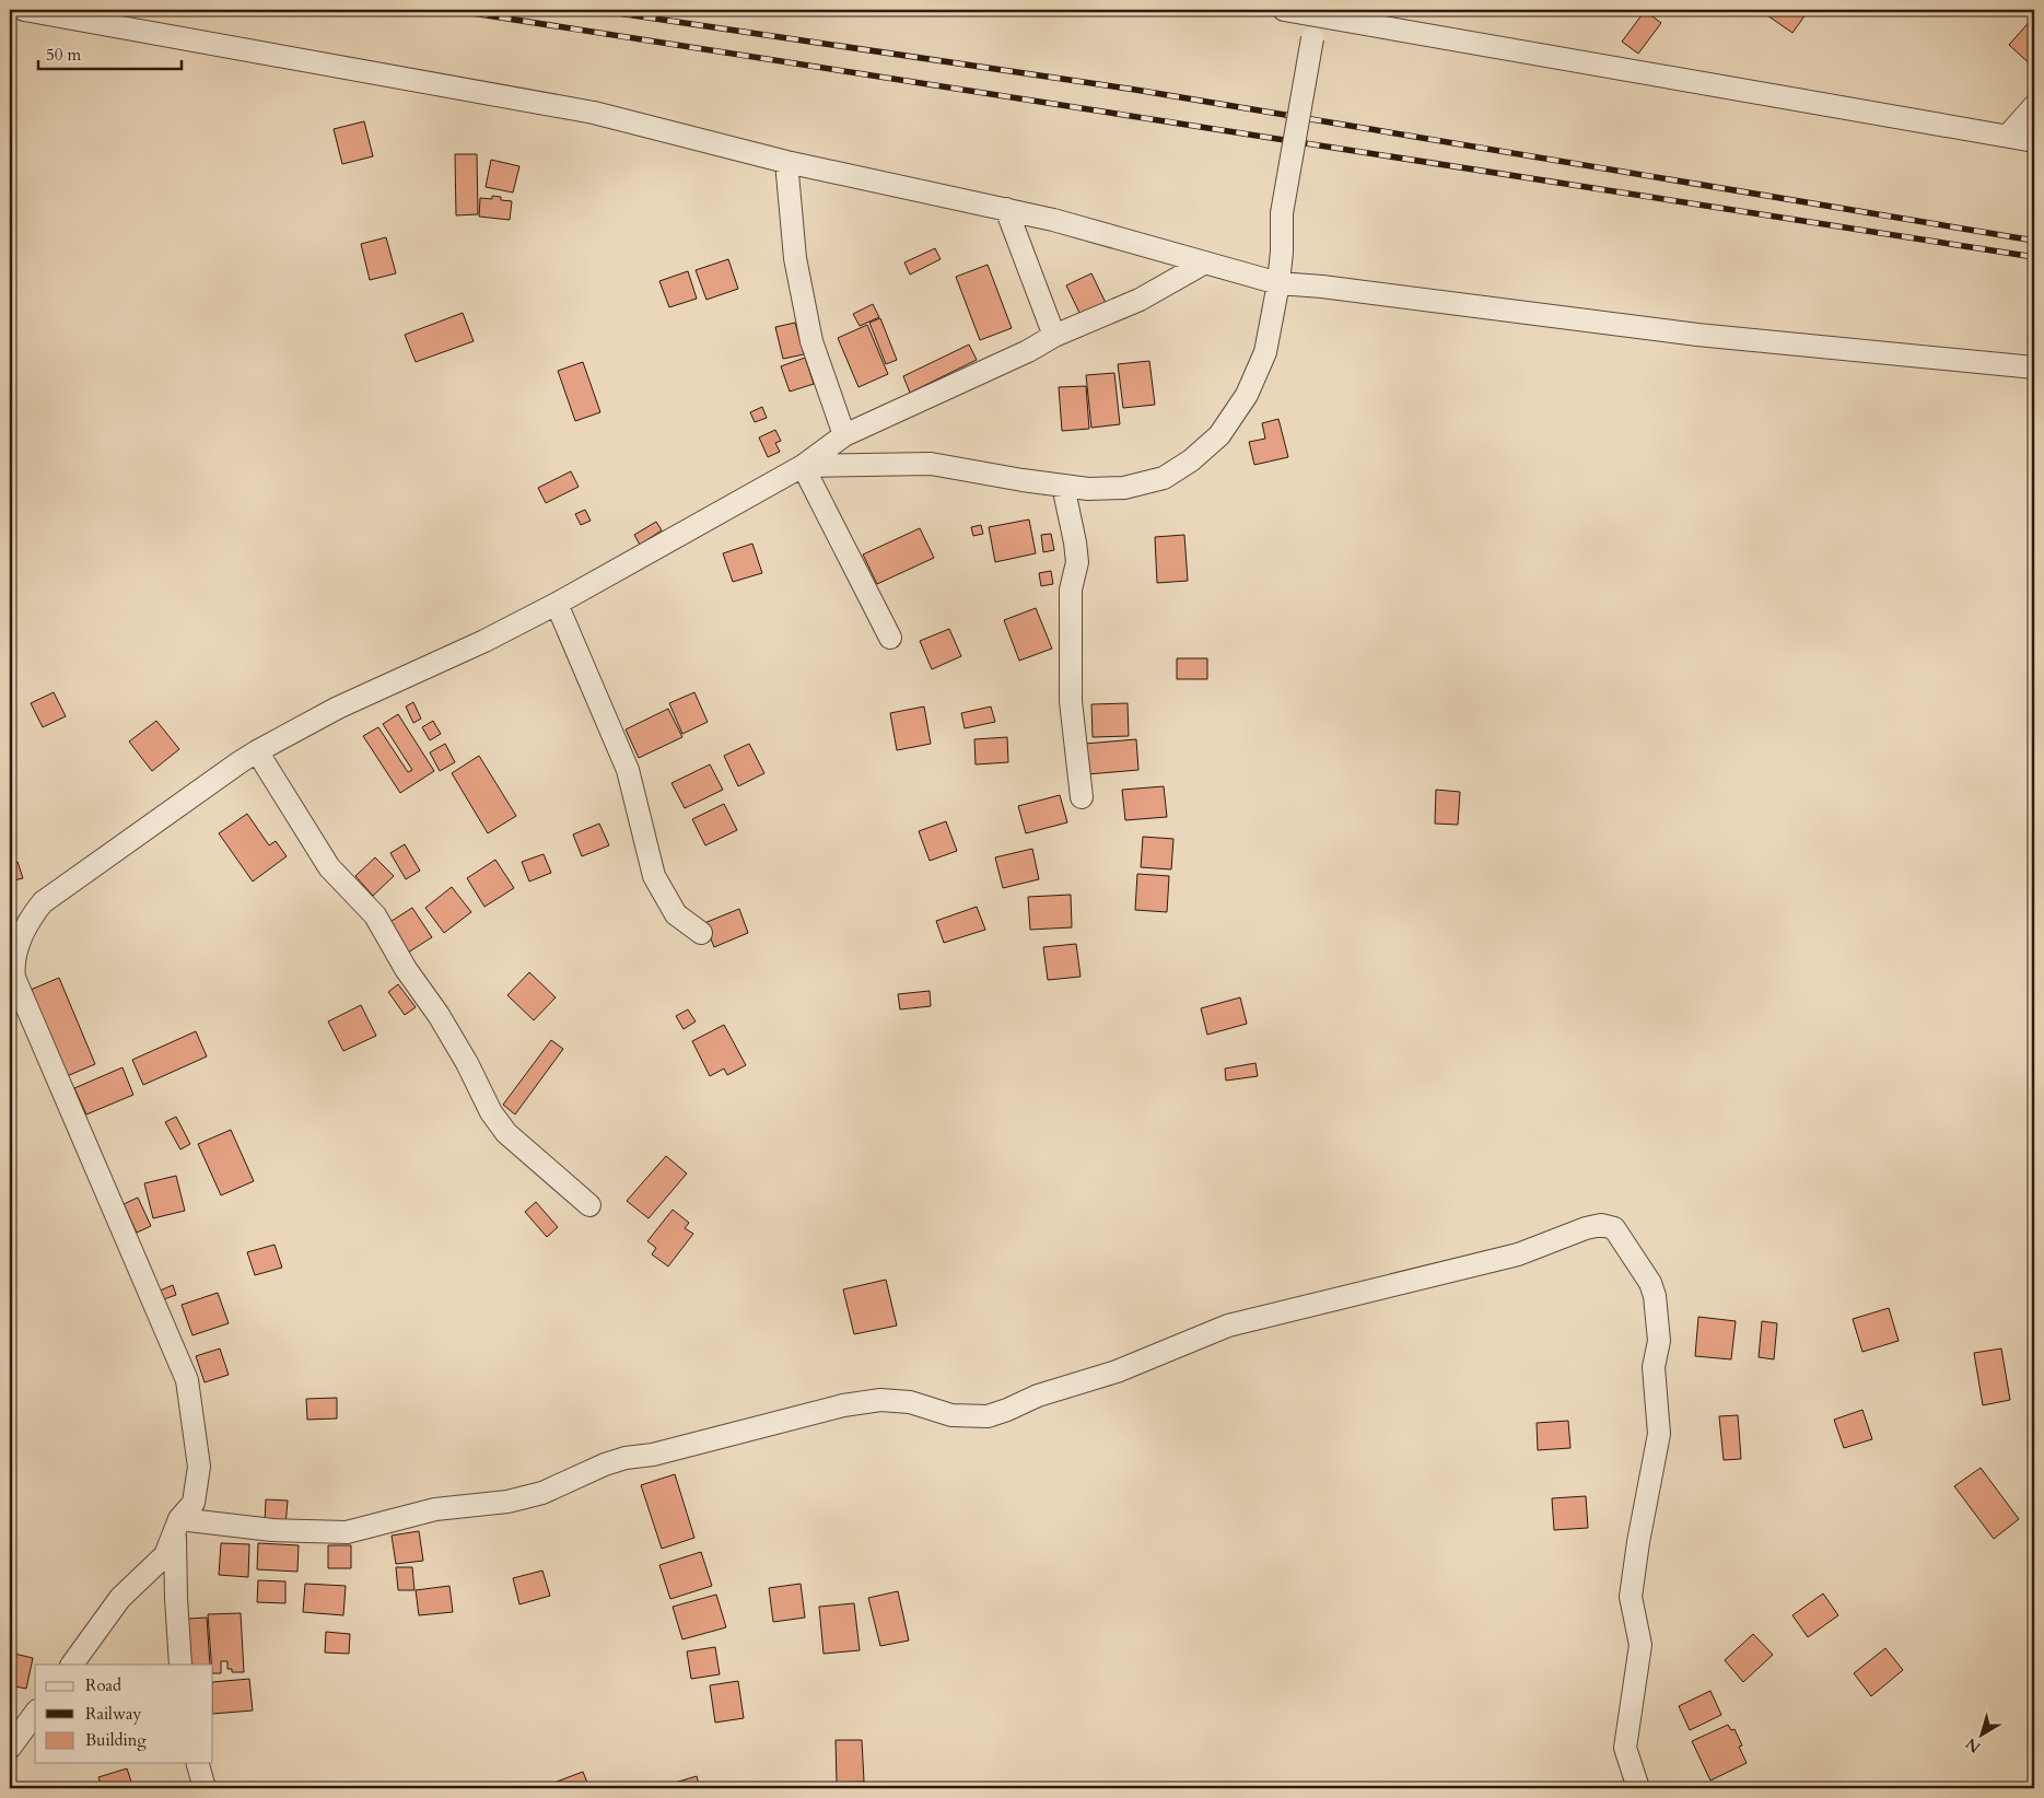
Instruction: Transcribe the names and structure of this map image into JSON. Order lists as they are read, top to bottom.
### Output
{
  "legend": ["Road", "Railway", "Building"],
  "scale_bar": "50 m",
  "north": "bottom left"
}
